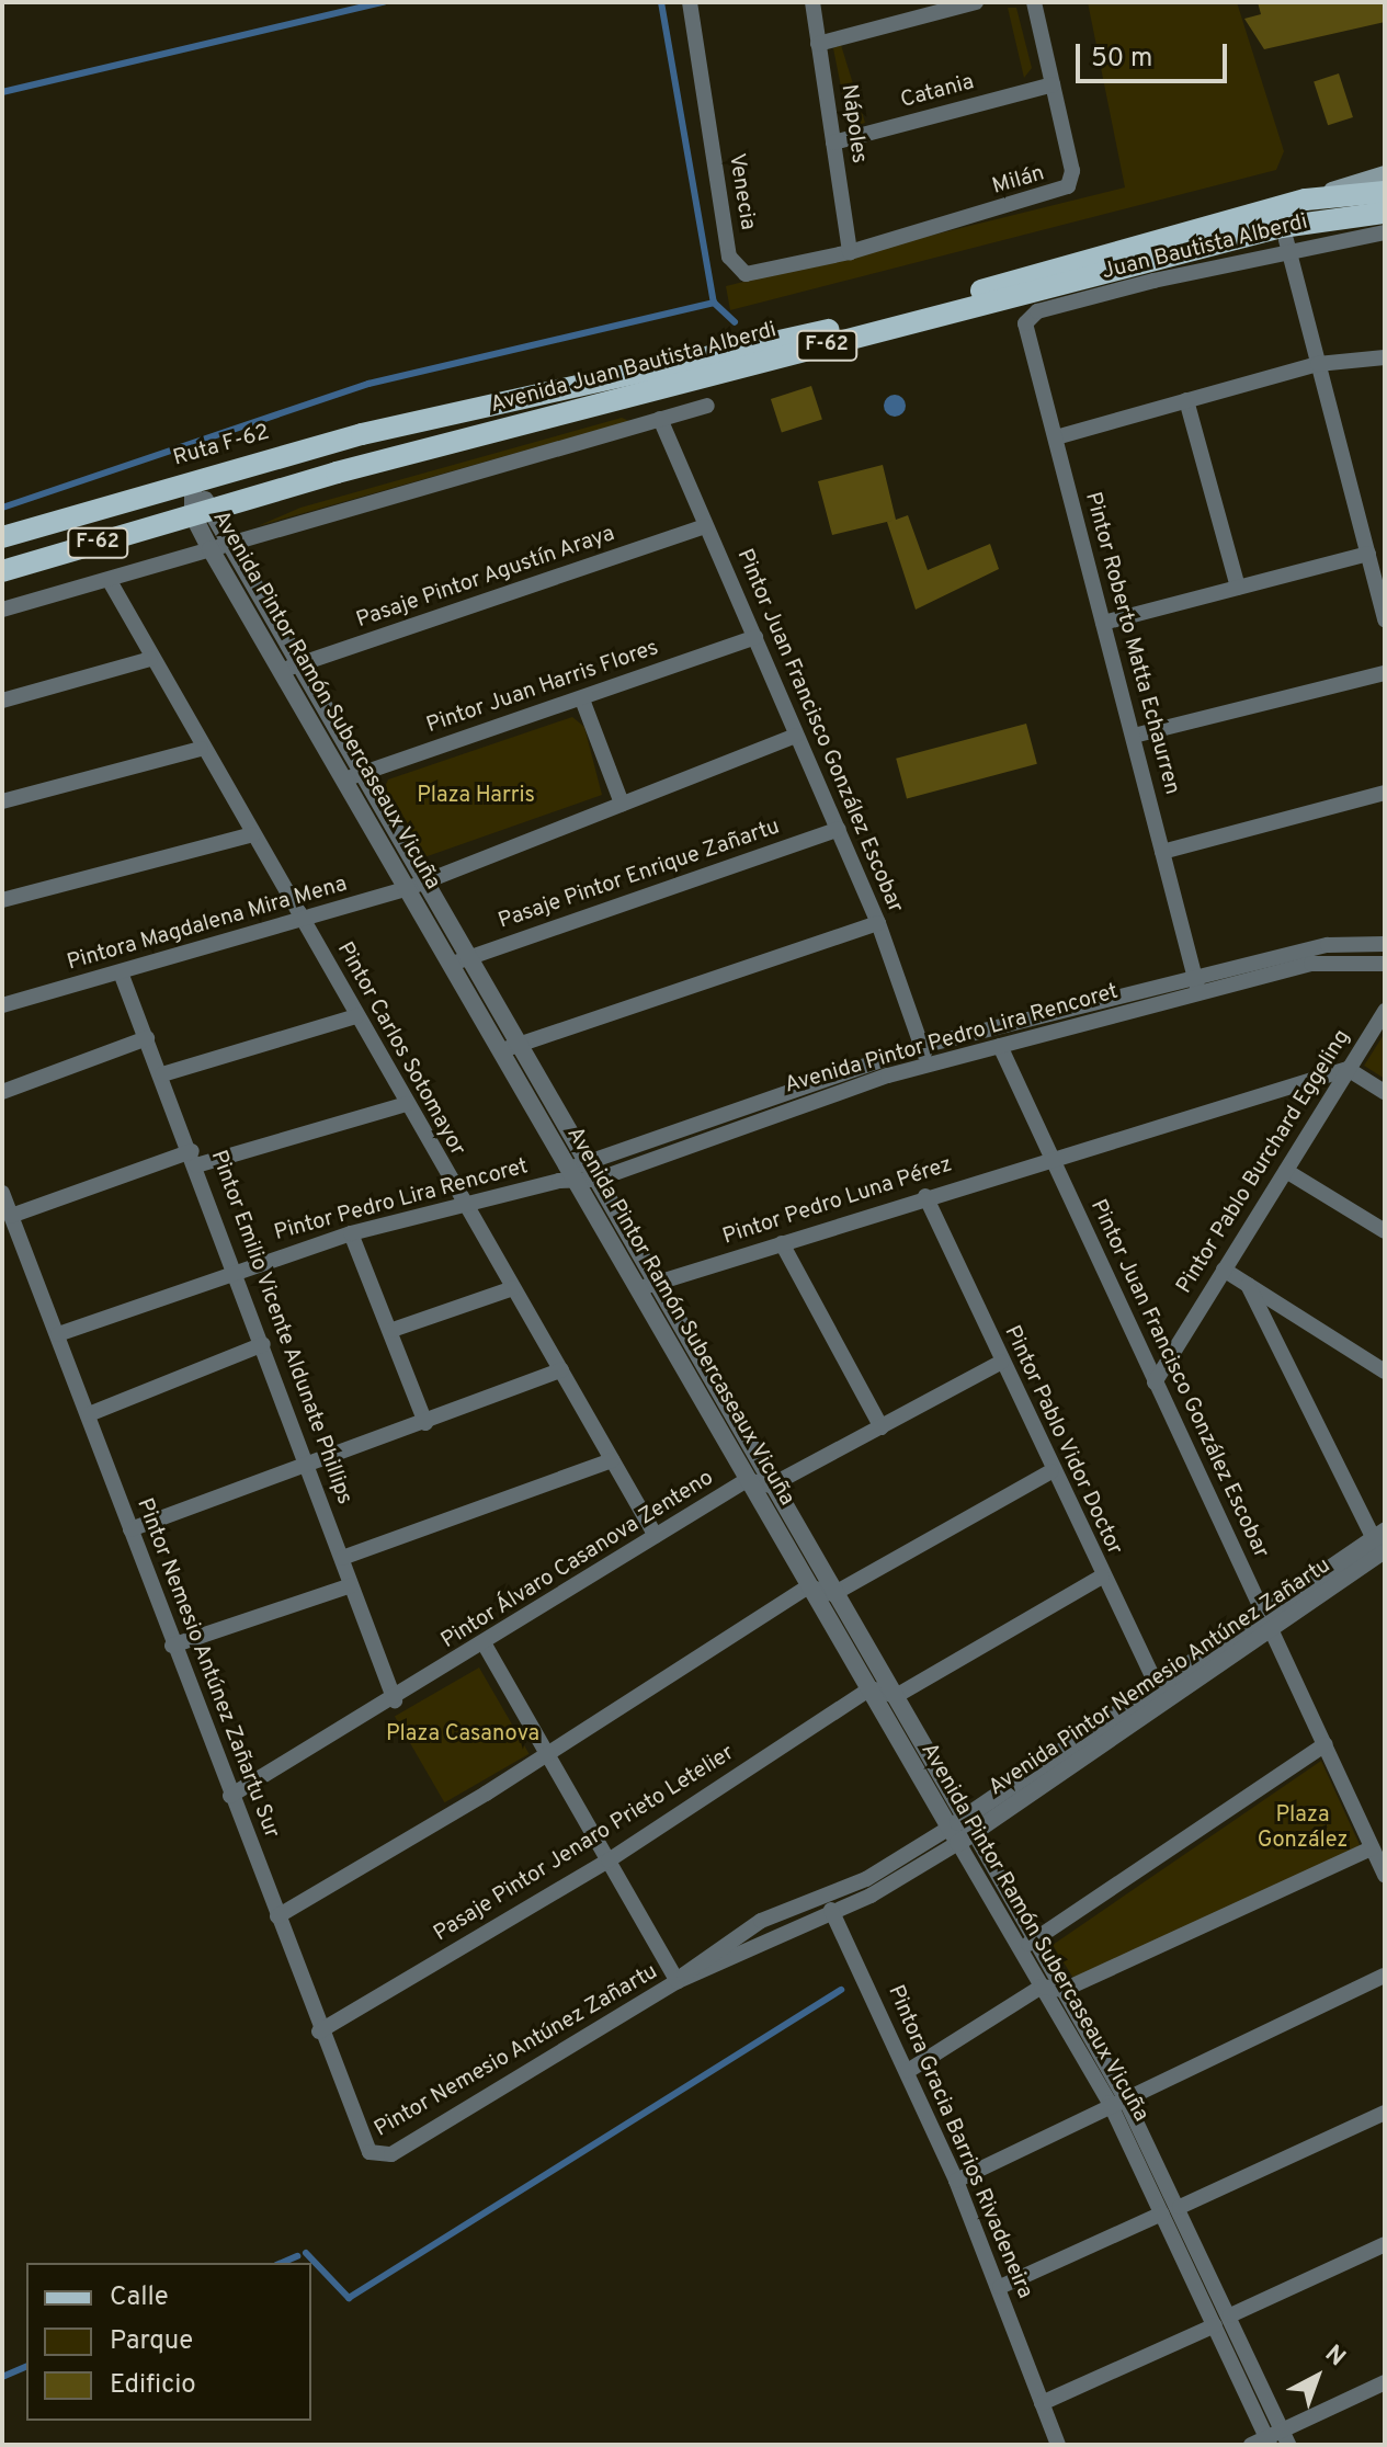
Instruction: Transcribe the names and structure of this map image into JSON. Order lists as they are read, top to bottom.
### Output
{
  "streets": {
    "main road": ["F-62", "Avenida Juan Bautista Alberdi", "Ruta F-62"],
    "street": [
      "Catania",
      "Nápoles",
      "Milán",
      "Venecia",
      "Juan Bautista Alberdi",
      "Pasaje Pintor Agustín Araya",
      "Pintor Roberto Matta Echaurren",
      "Pintor Juan Harris Flores",
      "Avenida Pintor Ramón Subercaseaux Vicuña",
      "Pintor Juan Francisco González Escobar",
      "Pasaje Pintor Enrique Zañartu",
      "Pintora Magdalena Mira Mena",
      "Avenida Pintor Pedro Lira Rencoret",
      "Pintor Carlos Sotomayor",
      "Pintor Pablo Burchard Eggeling",
      "Pintor Pedro Lira Rencoret",
      "Pintor Pedro Luna Pérez",
      "Pintor Emilio Vicente Aldunate Phillips",
      "Pintor Pablo Vidor Doctor",
      "Pintor Álvaro Casanova Zenteno",
      "Pintor Nemesio Antúnez Zañartu Sur",
      "Avenida Pintor Nemesio Antúnez Zañartu",
      "Pasaje Pintor Jenaro Prieto Letelier",
      "Pintor Nemesio Antúnez Zañartu",
      "Pintora Gracia Barrios Rivadeneira"
    ]
  },
  "crossings": [
    ["Catania", "Nápoles"],
    ["Catania", "Milán"],
    ["Nápoles", "Milán"],
    ["Nápoles", "Venecia"],
    ["Milán", "Venecia"],
    ["Juan Bautista Alberdi", "Avenida Juan Bautista Alberdi"],
    ["Juan Bautista Alberdi", "Pintor Roberto Matta Echaurren"],
    ["Avenida Juan Bautista Alberdi", "Ruta F-62"],
    ["Avenida Juan Bautista Alberdi", "Avenida Pintor Ramón Subercaseaux Vicuña"],
    ["Ruta F-62", "Avenida Pintor Ramón Subercaseaux Vicuña"],
    ["Pasaje Pintor Agustín Araya", "Avenida Pintor Ramón Subercaseaux Vicuña"],
    ["Pasaje Pintor Agustín Araya", "Pintor Juan Francisco González Escobar"],
    ["Pintor Roberto Matta Echaurren", "Avenida Pintor Pedro Lira Rencoret"],
    ["Pintor Juan Harris Flores", "Avenida Pintor Ramón Subercaseaux Vicuña"],
    ["Pintor Juan Harris Flores", "Pintor Juan Francisco González Escobar"],
    ["Avenida Pintor Ramón Subercaseaux Vicuña", "Pasaje Pintor Enrique Zañartu"],
    ["Avenida Pintor Ramón Subercaseaux Vicuña", "Pintora Magdalena Mira Mena"],
    ["Avenida Pintor Ramón Subercaseaux Vicuña", "Avenida Pintor Pedro Lira Rencoret"],
    ["Avenida Pintor Ramón Subercaseaux Vicuña", "Pintor Pedro Lira Rencoret"],
    ["Avenida Pintor Ramón Subercaseaux Vicuña", "Pintor Pedro Luna Pérez"],
    ["Avenida Pintor Ramón Subercaseaux Vicuña", "Pintor Álvaro Casanova Zenteno"],
    ["Avenida Pintor Ramón Subercaseaux Vicuña", "Avenida Pintor Nemesio Antúnez Zañartu"],
    ["Avenida Pintor Ramón Subercaseaux Vicuña", "Pasaje Pintor Jenaro Prieto Letelier"],
    ["Pintor Juan Francisco González Escobar", "Pasaje Pintor Enrique Zañartu"],
    ["Pintor Juan Francisco González Escobar", "Pintora Magdalena Mira Mena"],
    ["Pintor Juan Francisco González Escobar", "Avenida Pintor Pedro Lira Rencoret"],
    ["Pintor Juan Francisco González Escobar", "Pintor Pablo Burchard Eggeling"],
    ["Pintor Juan Francisco González Escobar", "Pintor Pedro Luna Pérez"],
    ["Pintor Juan Francisco González Escobar", "Avenida Pintor Nemesio Antúnez Zañartu"],
    ["Pintora Magdalena Mira Mena", "Pintor Carlos Sotomayor"],
    ["Pintora Magdalena Mira Mena", "Pintor Emilio Vicente Aldunate Phillips"],
    ["Avenida Pintor Pedro Lira Rencoret", "Pintor Pedro Lira Rencoret"],
    ["Pintor Carlos Sotomayor", "Pintor Pedro Lira Rencoret"],
    ["Pintor Carlos Sotomayor", "Pintor Álvaro Casanova Zenteno"],
    ["Pintor Pablo Burchard Eggeling", "Pintor Pedro Luna Pérez"],
    ["Pintor Pedro Lira Rencoret", "Pintor Emilio Vicente Aldunate Phillips"],
    ["Pintor Pedro Lira Rencoret", "Pintor Nemesio Antúnez Zañartu Sur"],
    ["Pintor Pedro Luna Pérez", "Pintor Pablo Vidor Doctor"],
    ["Pintor Emilio Vicente Aldunate Phillips", "Pintor Álvaro Casanova Zenteno"],
    ["Pintor Pablo Vidor Doctor", "Avenida Pintor Nemesio Antúnez Zañartu"],
    ["Pintor Álvaro Casanova Zenteno", "Pintor Nemesio Antúnez Zañartu Sur"],
    ["Pintor Nemesio Antúnez Zañartu Sur", "Pasaje Pintor Jenaro Prieto Letelier"],
    ["Pintor Nemesio Antúnez Zañartu Sur", "Pintor Nemesio Antúnez Zañartu"],
    ["Avenida Pintor Nemesio Antúnez Zañartu", "Pintor Nemesio Antúnez Zañartu"],
    ["Avenida Pintor Nemesio Antúnez Zañartu", "Pintora Gracia Barrios Rivadeneira"]
  ],
  "parks": ["Plaza Harris", "Plaza Casanova", "Plaza González"],
  "legend": ["Calle", "Parque", "Edificio"],
  "scale_bar": "50 m",
  "north": "top right"
}
